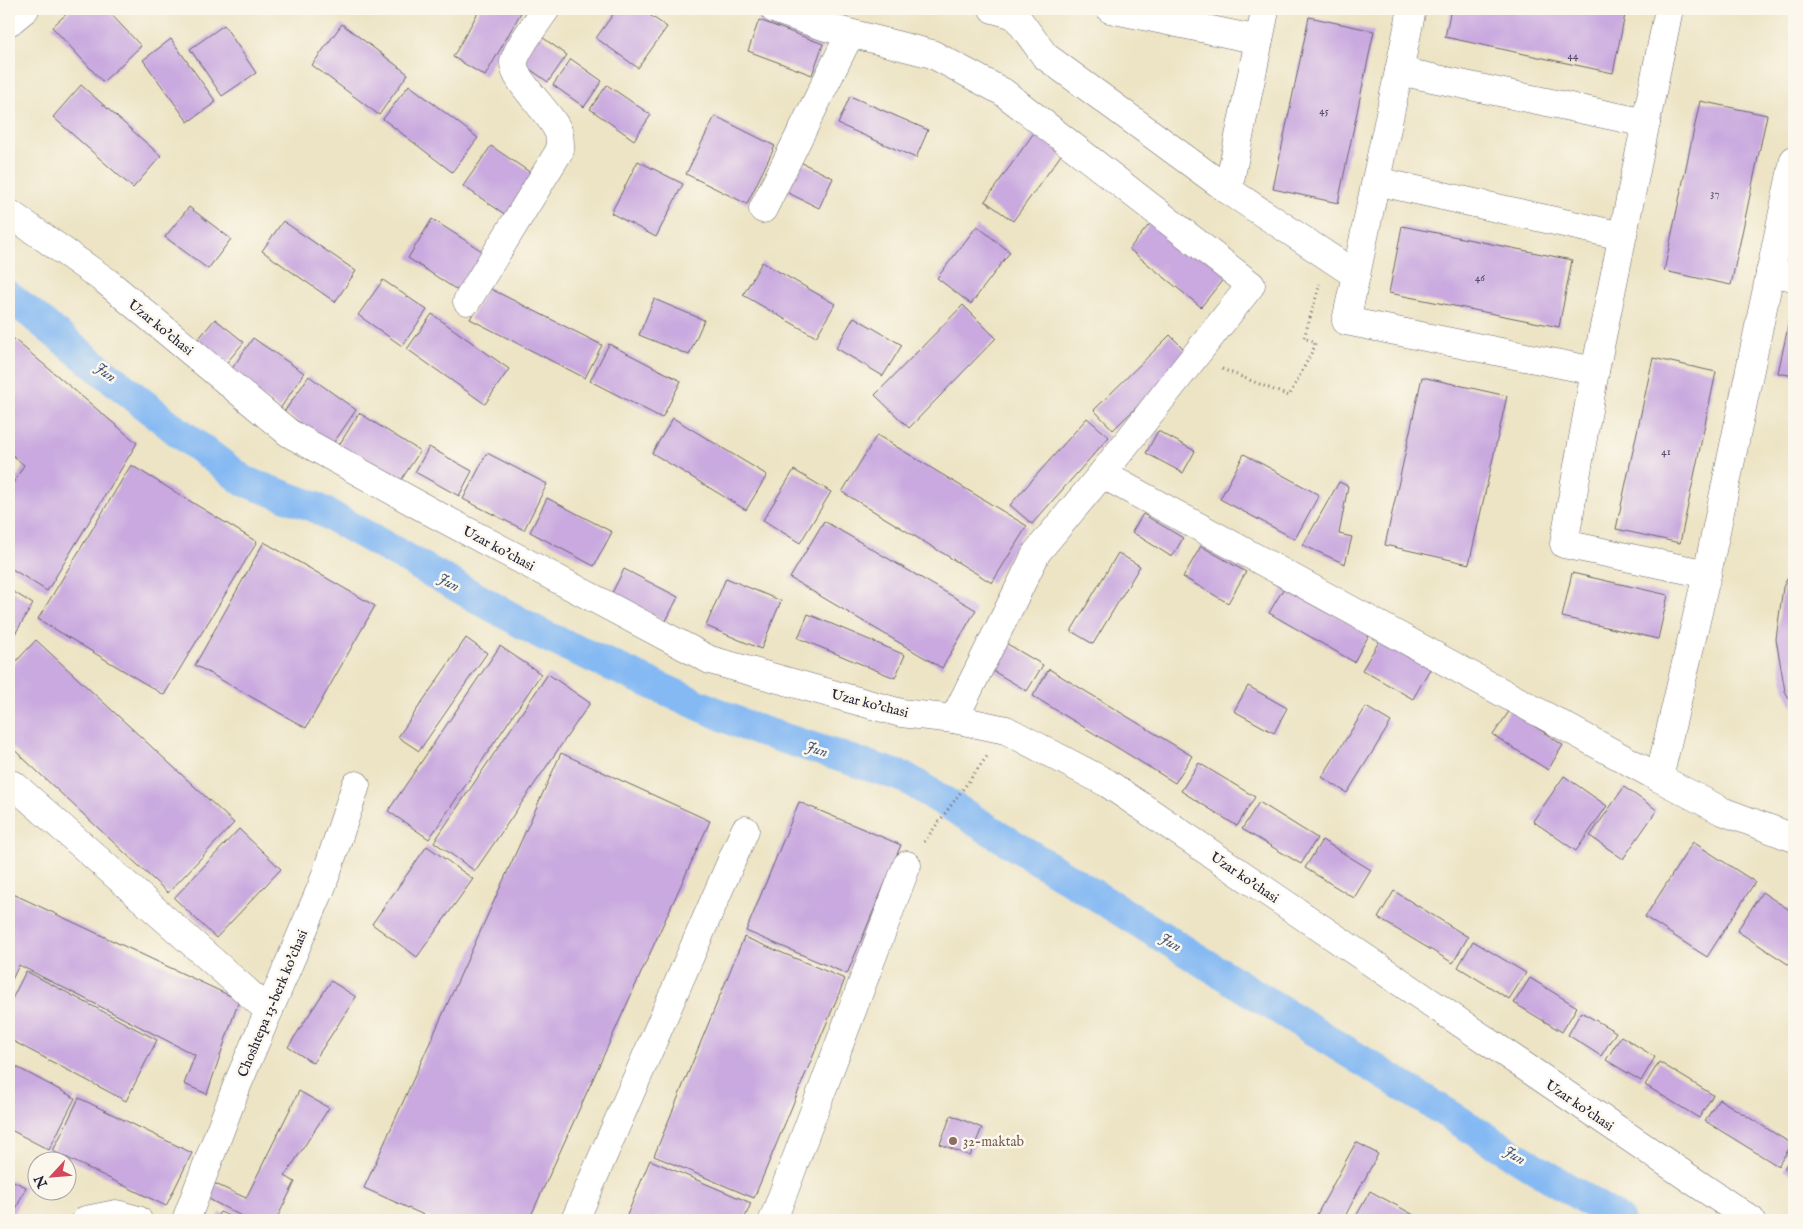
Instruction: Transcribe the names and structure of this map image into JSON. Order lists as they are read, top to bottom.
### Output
{
  "streets": {
    "street": ["Uzar ko'chasi", "Choshtepa 13-berk ko'chasi"]
  },
  "water": ["Jun"],
  "places": ["32-maktab"],
  "house_numbers": [
    "44",
    "45",
    "37",
    "46",
    "41"
  ],
  "north": "bottom left"
}
